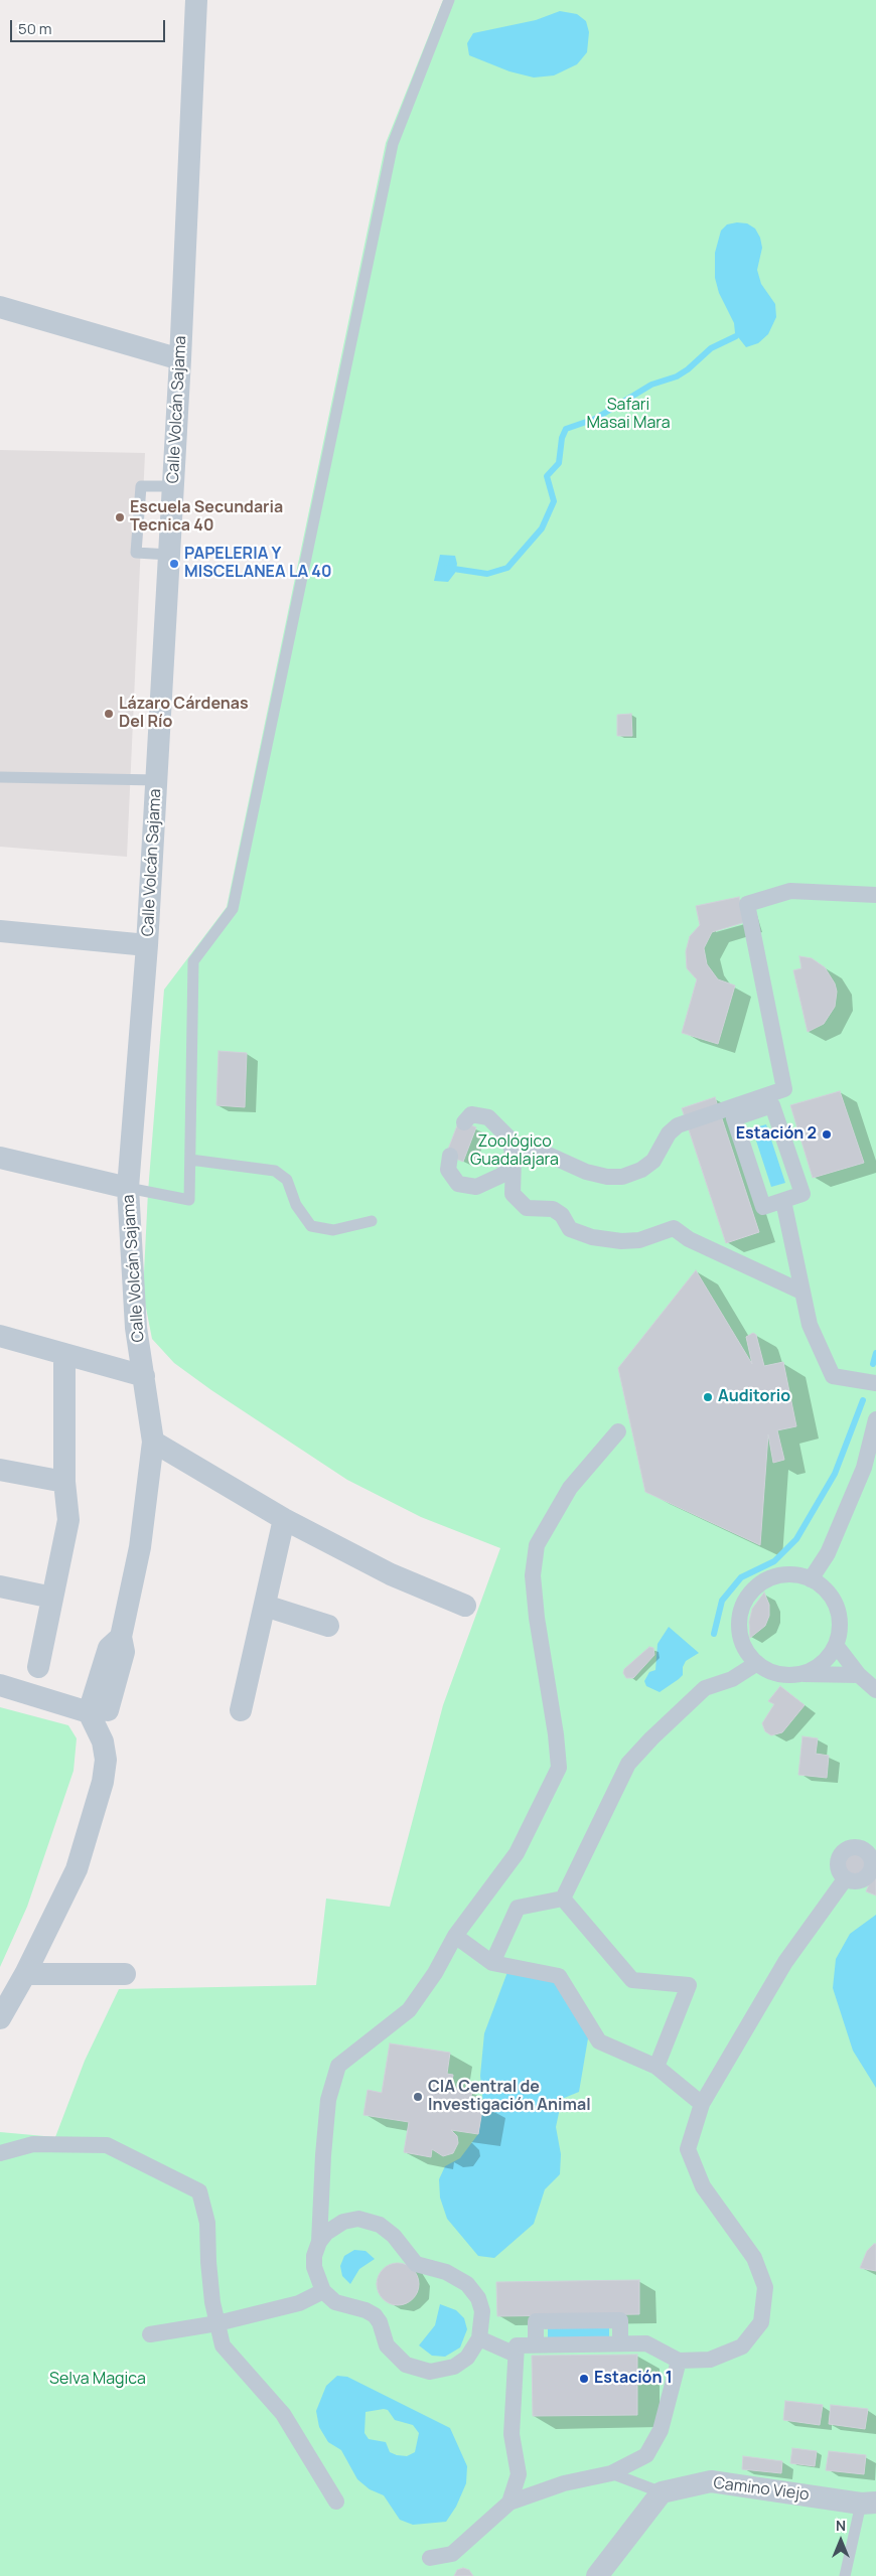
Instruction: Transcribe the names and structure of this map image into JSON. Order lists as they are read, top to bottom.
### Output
{
  "streets": {
    "street": ["Calle Volcán Sajama", "Camino Viejo"]
  },
  "parks": ["Safari Masai Mara", "Zoológico Guadalajara", "Selva Magica"],
  "places": [
    "Escuela Secundaria Tecnica 40",
    "PAPELERIA Y MISCELANEA LA 40",
    "Lázaro Cárdenas Del Río",
    "Estación 2",
    "Auditorio",
    "CIA Central de Investigación Animal",
    "Estación 1"
  ],
  "scale_bar": "50 m",
  "north": "top"
}
